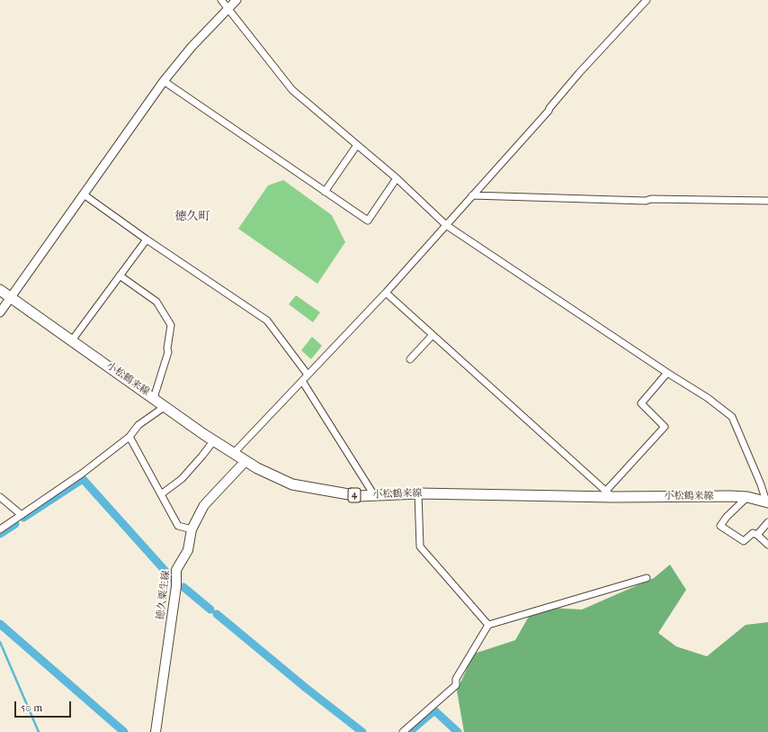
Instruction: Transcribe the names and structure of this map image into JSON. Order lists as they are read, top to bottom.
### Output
{
  "streets": {
    "main road": ["小松鶴来線", "4", "徳久粟生線"]
  },
  "crossings": [
    ["小松鶴来線", "徳久粟生線"]
  ],
  "districts": ["徳久町"],
  "scale_bar": "50 m"
}
